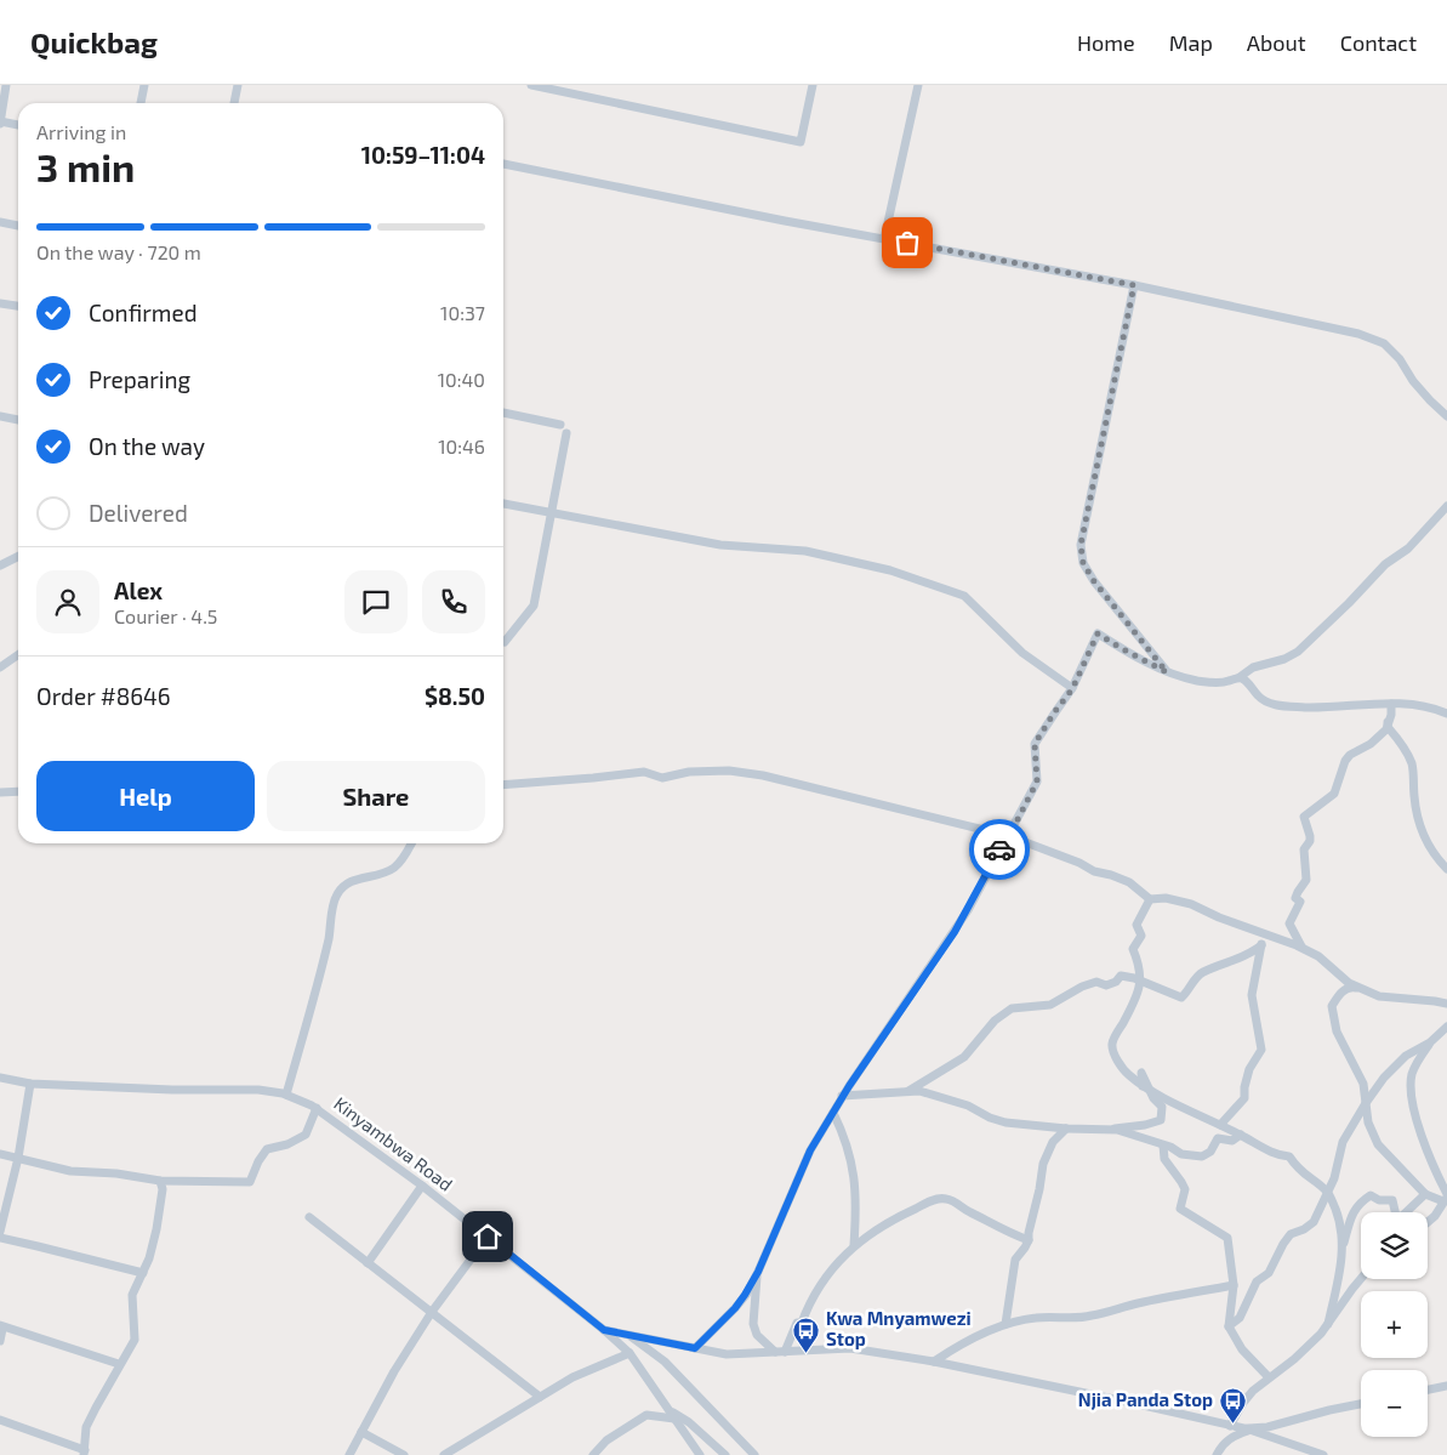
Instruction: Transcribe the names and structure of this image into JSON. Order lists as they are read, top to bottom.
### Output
{
  "streets": {
    "street": ["Kinyambwa Road"]
  },
  "places": {
    "bus stop": ["Kwa Mnyamwezi Stop", "Njia Panda Stop"]
  },
  "page": {
    "header": "Quickbag",
    "nav": [
      "Home",
      "Map",
      "About",
      "Contact"
    ],
    "heading": ["3 min", "Arriving in", "10:59–11:04"],
    "panel": [
      "Alex",
      "Courier · 4.5",
      "Order #8646",
      "$8.50"
    ],
    "bar": "On the way · 720 m",
    "list": [
      ["Confirmed", "10:37"],
      ["Preparing", "10:40"],
      ["On the way", "10:46"],
      "Delivered"
    ],
    "buttons": ["Help", "Share"],
    "map_buttons": ["+", "−"]
  }
}
